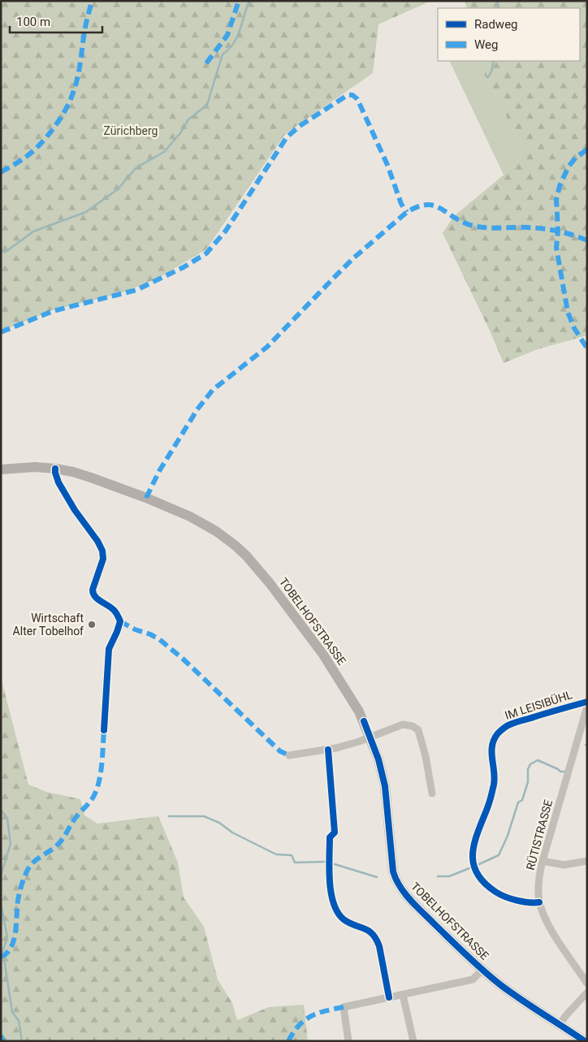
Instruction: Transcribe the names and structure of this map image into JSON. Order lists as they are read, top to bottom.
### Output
{
  "streets": {
    "main road": ["TOBELHOFSTRASSE"],
    "street": ["IM LEISIBÜHL", "RÜTISTRASSE"]
  },
  "crossings": [
    ["IM LEISIBÜHL", "RÜTISTRASSE"]
  ],
  "parks": ["Zürichberg"],
  "places": ["Wirtschaft Alter Tobelhof"],
  "legend": ["Radweg", "Weg"],
  "scale_bar": "100 m"
}
